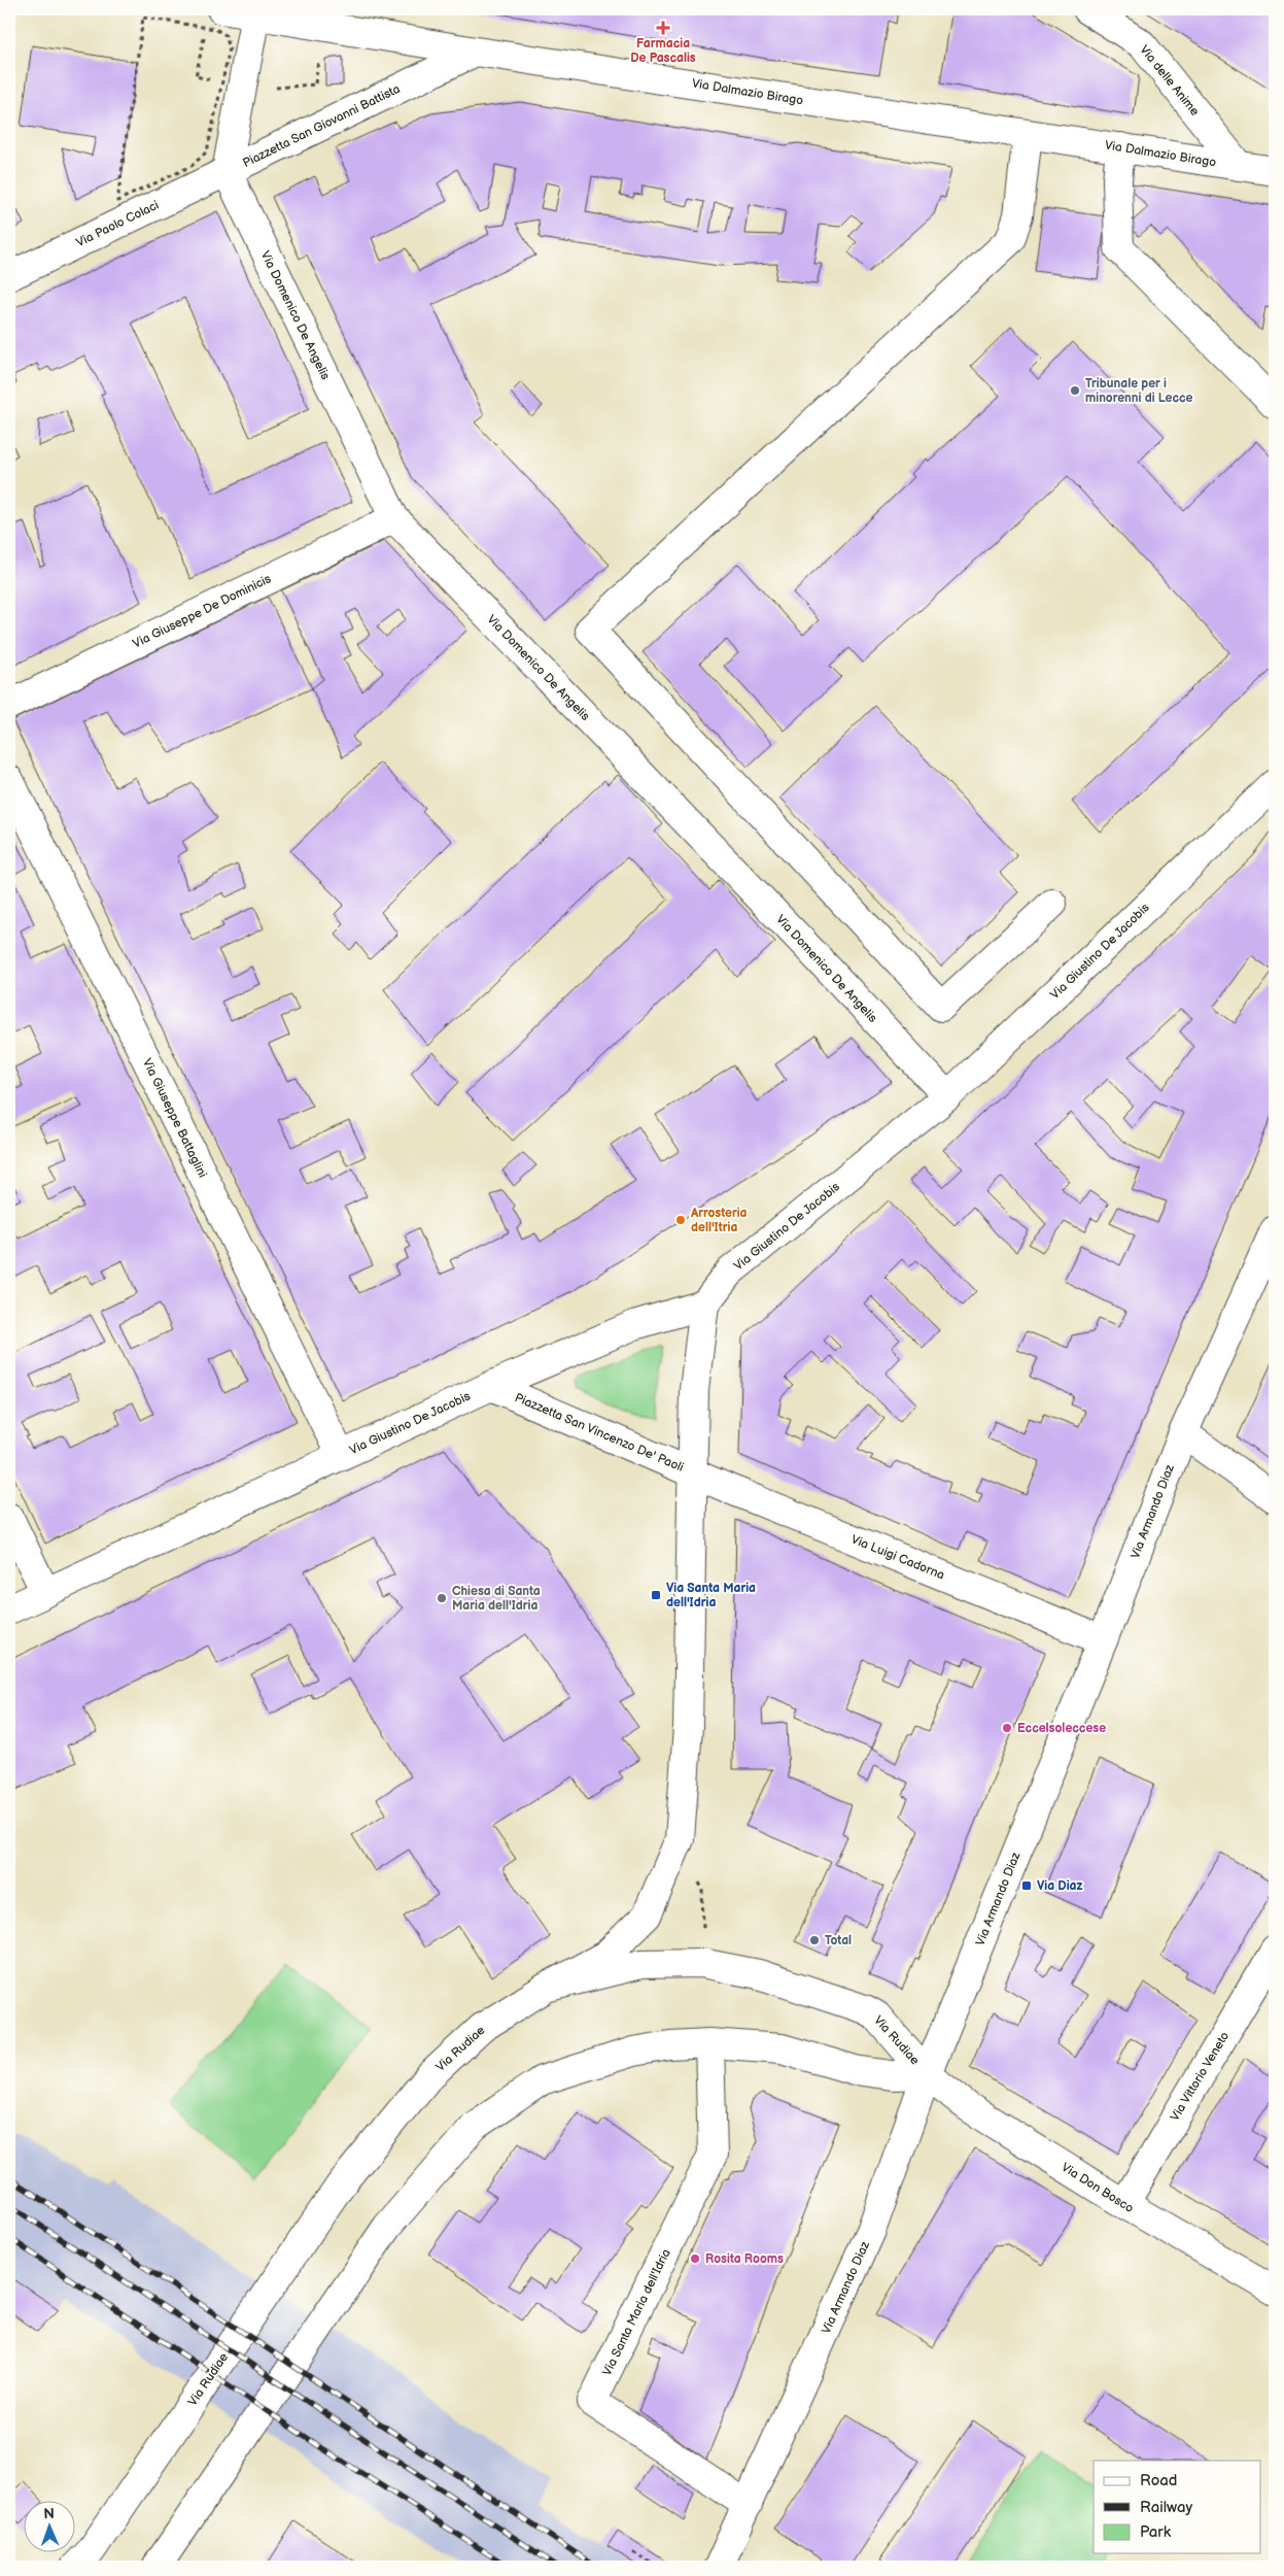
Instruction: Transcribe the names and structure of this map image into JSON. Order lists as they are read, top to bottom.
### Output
{
  "streets": {
    "street": [
      "Via delle Anime",
      "Via Dalmazio Birago",
      "Piazzetta San Giovanni Battista",
      "Via Paolo Colaci",
      "Via Domenico De Angelis",
      "Via Giuseppe De Dominicis",
      "Via Giustino De Jacobis",
      "Via Giuseppe Battaglini",
      "Piazzetta San Vincenzo De' Paoli",
      "Via Armando Diaz",
      "Via Luigi Cadorna",
      "Via Rudiae",
      "Via Vittorio Veneto",
      "Via Don Bosco",
      "Via Santa Maria dell'Idria"
    ]
  },
  "crossings": [
    ["Via delle Anime", "Via Dalmazio Birago"],
    ["Via Dalmazio Birago", "Piazzetta San Giovanni Battista"],
    ["Piazzetta San Giovanni Battista", "Via Paolo Colaci"],
    ["Piazzetta San Giovanni Battista", "Via Domenico De Angelis"],
    ["Via Paolo Colaci", "Via Domenico De Angelis"],
    ["Via Domenico De Angelis", "Via Giuseppe De Dominicis"],
    ["Via Domenico De Angelis", "Via Giustino De Jacobis"],
    ["Via Giustino De Jacobis", "Via Giuseppe Battaglini"],
    ["Via Giustino De Jacobis", "Piazzetta San Vincenzo De' Paoli"],
    ["Piazzetta San Vincenzo De' Paoli", "Via Luigi Cadorna"],
    ["Via Armando Diaz", "Via Luigi Cadorna"],
    ["Via Armando Diaz", "Via Rudiae"],
    ["Via Armando Diaz", "Via Don Bosco"],
    ["Via Armando Diaz", "Via Santa Maria dell'Idria"],
    ["Via Rudiae", "Via Don Bosco"],
    ["Via Rudiae", "Via Santa Maria dell'Idria"],
    ["Via Vittorio Veneto", "Via Don Bosco"]
  ],
  "places": {
    "health": ["Farmacia De Pascalis"],
    "other": [
      "Tribunale per i minorenni di Lecce",
      "Arrosteria dell'Itria",
      "Chiesa di Santa Maria dell'Idria",
      "Eccelsoleccese",
      "Total",
      "Rosita Rooms"
    ],
    "transit": ["Via Santa Maria dell'Idria", "Via Diaz"]
  },
  "legend": ["Road", "Railway", "Park"],
  "north": "top"
}
